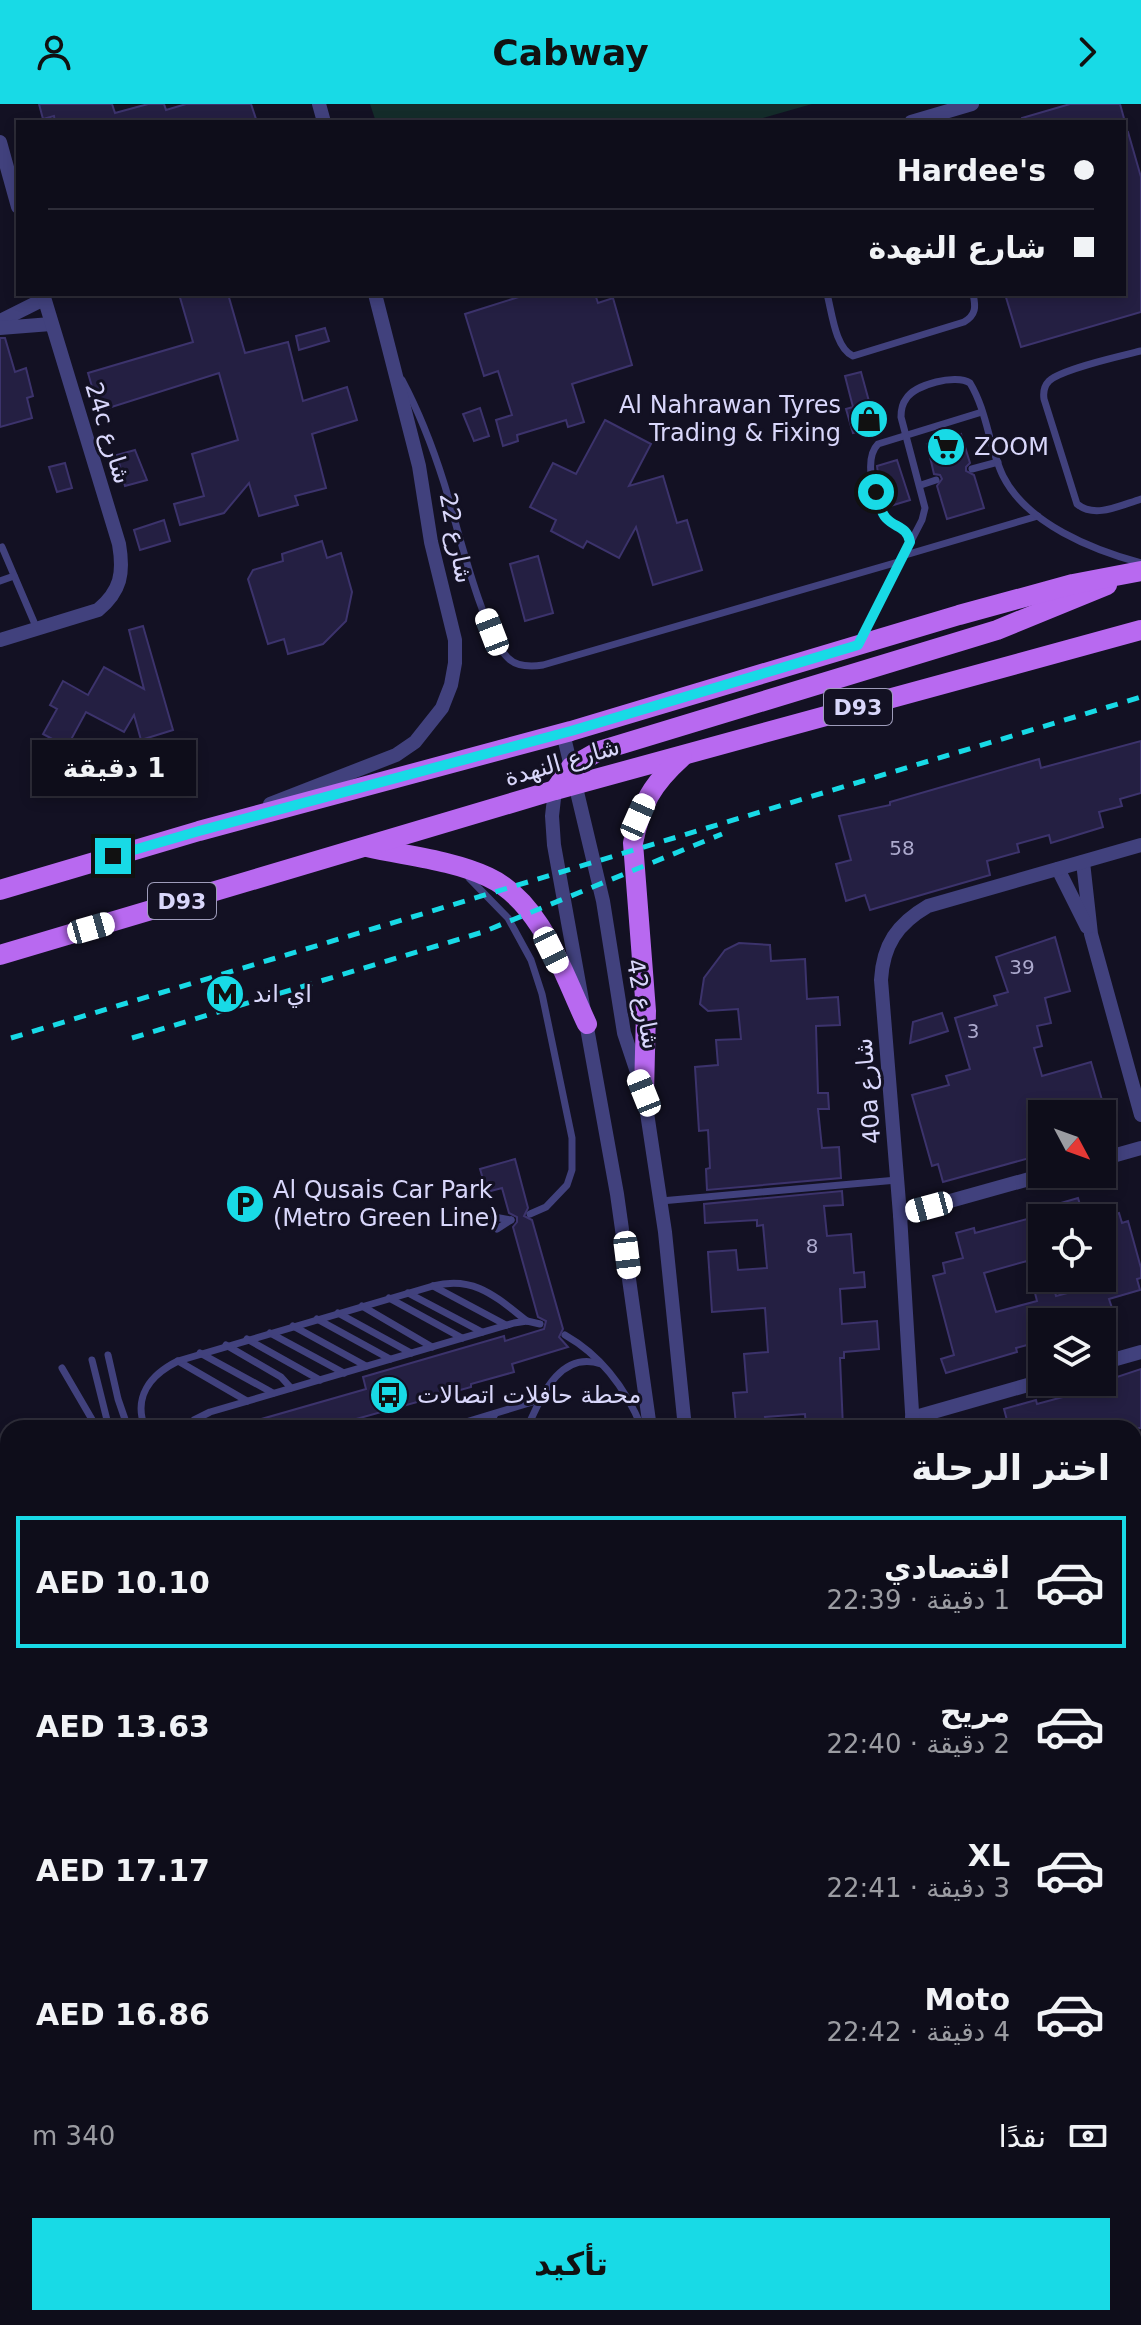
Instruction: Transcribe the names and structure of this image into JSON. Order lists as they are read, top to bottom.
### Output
{
  "streets": {
    "main road": ["D93", "شارع النهدة"],
    "street": [
      "24c شارع",
      "شارع 22",
      "شارع 42",
      "40a شارع"
    ]
  },
  "crossings": [
    ["شارع 22", "شارع النهدة"],
    ["شارع النهدة", "شارع 42"]
  ],
  "places": {
    "shop": ["Al Nahrawan Tyres Trading & Fixing"],
    "supermarket": ["ZOOM"],
    "metro station": ["اي اند"],
    "parking": ["Al Qusais Car Park (Metro Green Line)"],
    "bus stop": ["محطة حافلات اتصالات"]
  },
  "house_numbers": [
    "58",
    "39",
    "3",
    "8"
  ],
  "north": "bottom right",
  "page": {
    "header": "Cabway",
    "banner": ["Hardee's", "شارع النهدة"],
    "bubble": "1 دقيقة",
    "heading": "اختر الرحلة",
    "list": [
      {
        "name": "اقتصادي",
        "note": "1 دقيقة · 22:39",
        "value": "AED 10.10"
      },
      {
        "name": "مريح",
        "note": "2 دقيقة · 22:40",
        "value": "AED 13.63"
      },
      {
        "name": "XL",
        "note": "3 دقيقة · 22:41",
        "value": "AED 17.17"
      },
      {
        "name": "Moto",
        "note": "4 دقيقة · 22:42",
        "value": "AED 16.86"
      }
    ],
    "pay": ["نقدًا", "340 m"],
    "buttons": "تأكيد"
  }
}
